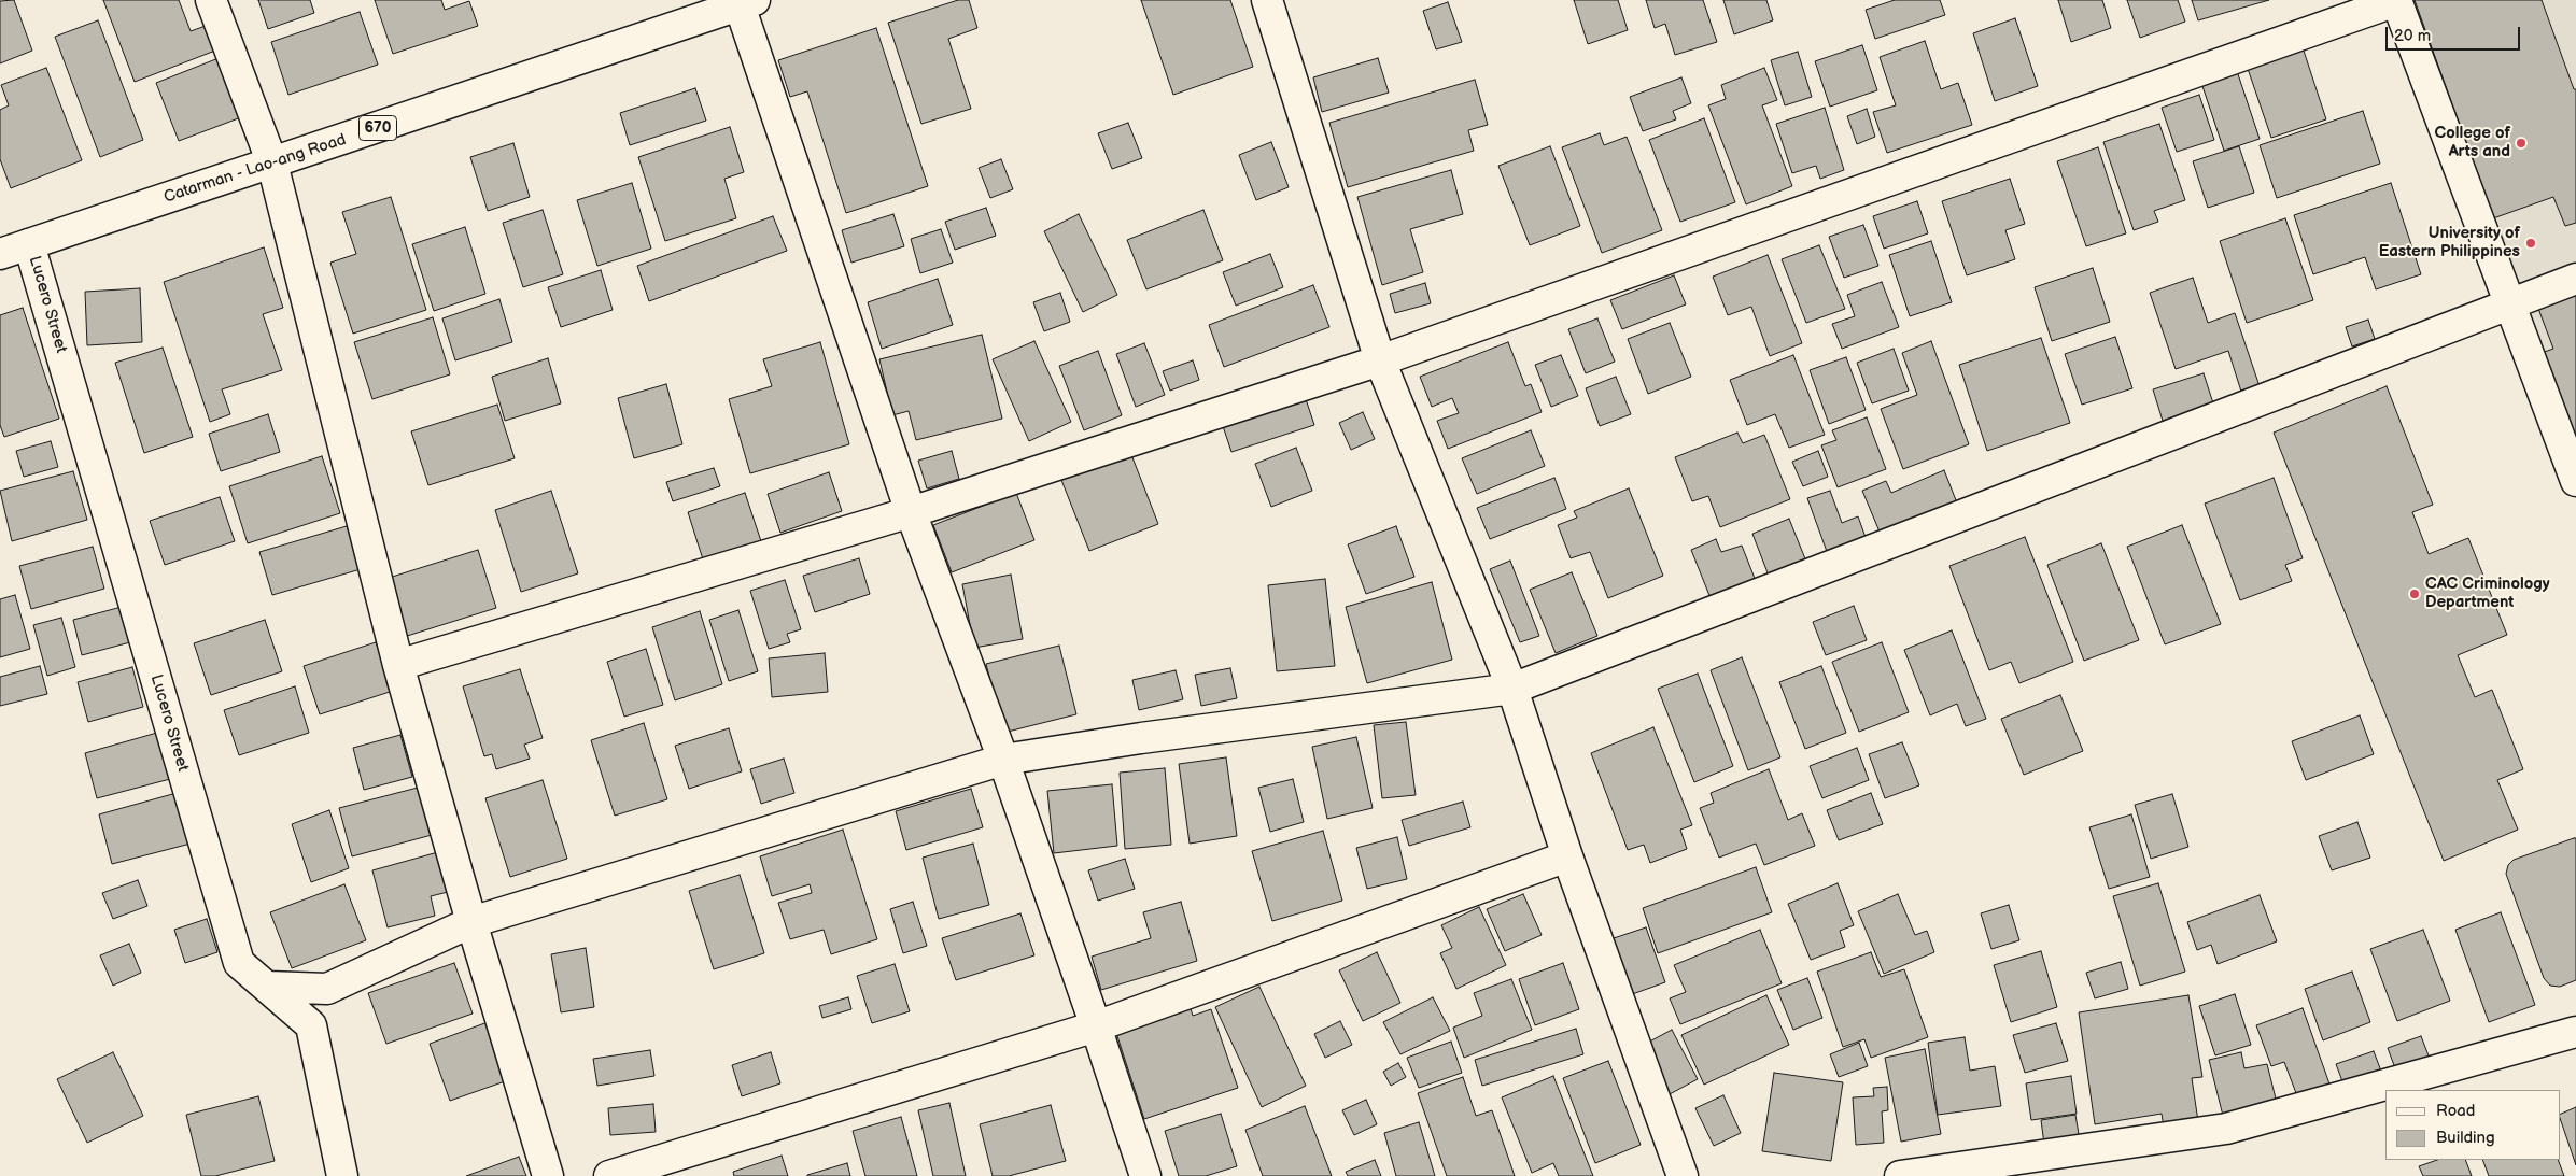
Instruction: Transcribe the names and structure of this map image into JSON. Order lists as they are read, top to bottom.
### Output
{
  "streets": {
    "street": ["670", "Catarman - Lao-ang Road", "Lucero Street"]
  },
  "crossings": [
    ["Catarman - Lao-ang Road", "Lucero Street"]
  ],
  "places": ["College of Arts and", "University of Eastern Philippines", "CAC Criminology Department"],
  "legend": ["Road", "Building"],
  "scale_bar": "20 m"
}
